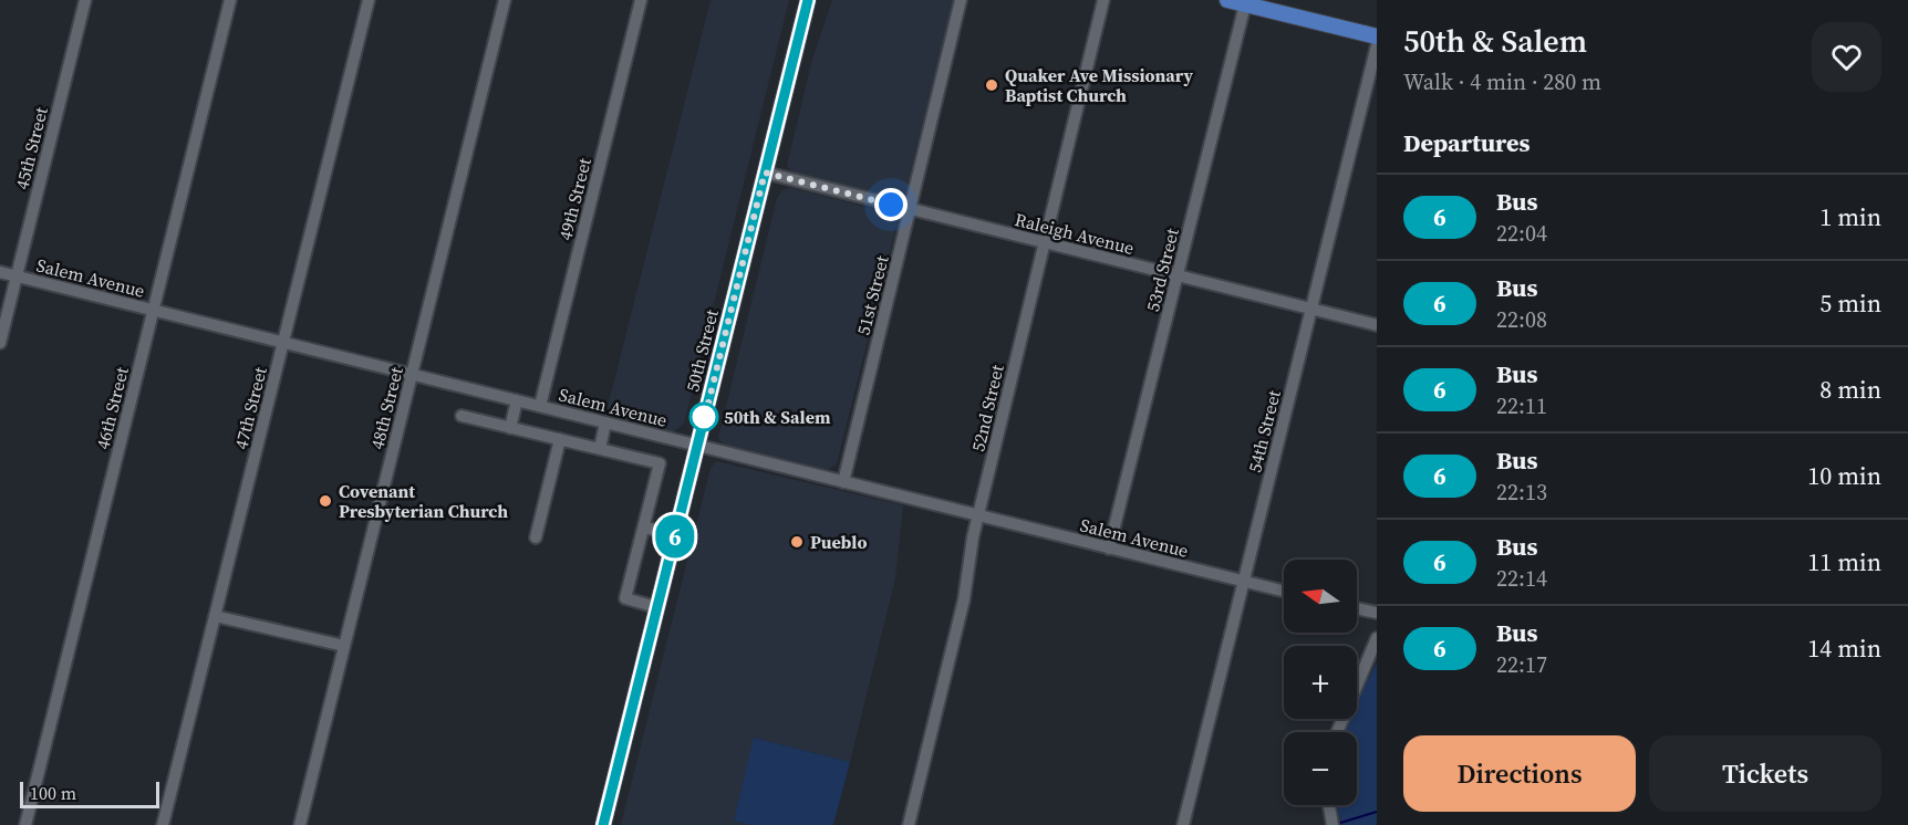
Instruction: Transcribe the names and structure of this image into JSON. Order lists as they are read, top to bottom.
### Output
{
  "streets": {
    "main road": ["50th Street"],
    "street": [
      "45th Street",
      "49th Street",
      "Raleigh Avenue",
      "53rd Street",
      "Salem Avenue",
      "51st Street",
      "46th Street",
      "47th Street",
      "48th Street",
      "52nd Street",
      "54th Street"
    ]
  },
  "crossings": [
    ["45th Street", "Salem Avenue"],
    ["49th Street", "Salem Avenue"],
    ["Raleigh Avenue", "53rd Street"],
    ["Raleigh Avenue", "51st Street"],
    ["Raleigh Avenue", "50th Street"],
    ["Raleigh Avenue", "52nd Street"],
    ["Raleigh Avenue", "54th Street"],
    ["53rd Street", "Salem Avenue"],
    ["Salem Avenue", "51st Street"],
    ["Salem Avenue", "50th Street"],
    ["Salem Avenue", "46th Street"],
    ["Salem Avenue", "47th Street"],
    ["Salem Avenue", "48th Street"],
    ["Salem Avenue", "52nd Street"],
    ["Salem Avenue", "54th Street"]
  ],
  "places": [
    "Quaker Ave Missionary Baptist Church",
    "50th & Salem",
    "Covenant Presbyterian Church",
    "Pueblo"
  ],
  "lines": ["bus line 6"],
  "scale_bar": "100 m",
  "north": "left",
  "page": {
    "on_map": "6",
    "heading": [
      ["50th & Salem", "Walk · 4 min · 280 m"],
      "Departures"
    ],
    "list": [
      {
        "mark": "6",
        "name": "Bus",
        "note": "22:04",
        "value": "1 min"
      },
      {
        "mark": "6",
        "name": "Bus",
        "note": "22:08",
        "value": "5 min"
      },
      {
        "mark": "6",
        "name": "Bus",
        "note": "22:11",
        "value": "8 min"
      },
      {
        "mark": "6",
        "name": "Bus",
        "note": "22:13",
        "value": "10 min"
      },
      {
        "mark": "6",
        "name": "Bus",
        "note": "22:14",
        "value": "11 min"
      },
      {
        "mark": "6",
        "name": "Bus",
        "note": "22:17",
        "value": "14 min"
      }
    ],
    "map_buttons": ["+", "−"],
    "buttons": ["Directions", "Tickets"],
    "scale": "100 m"
  }
}
